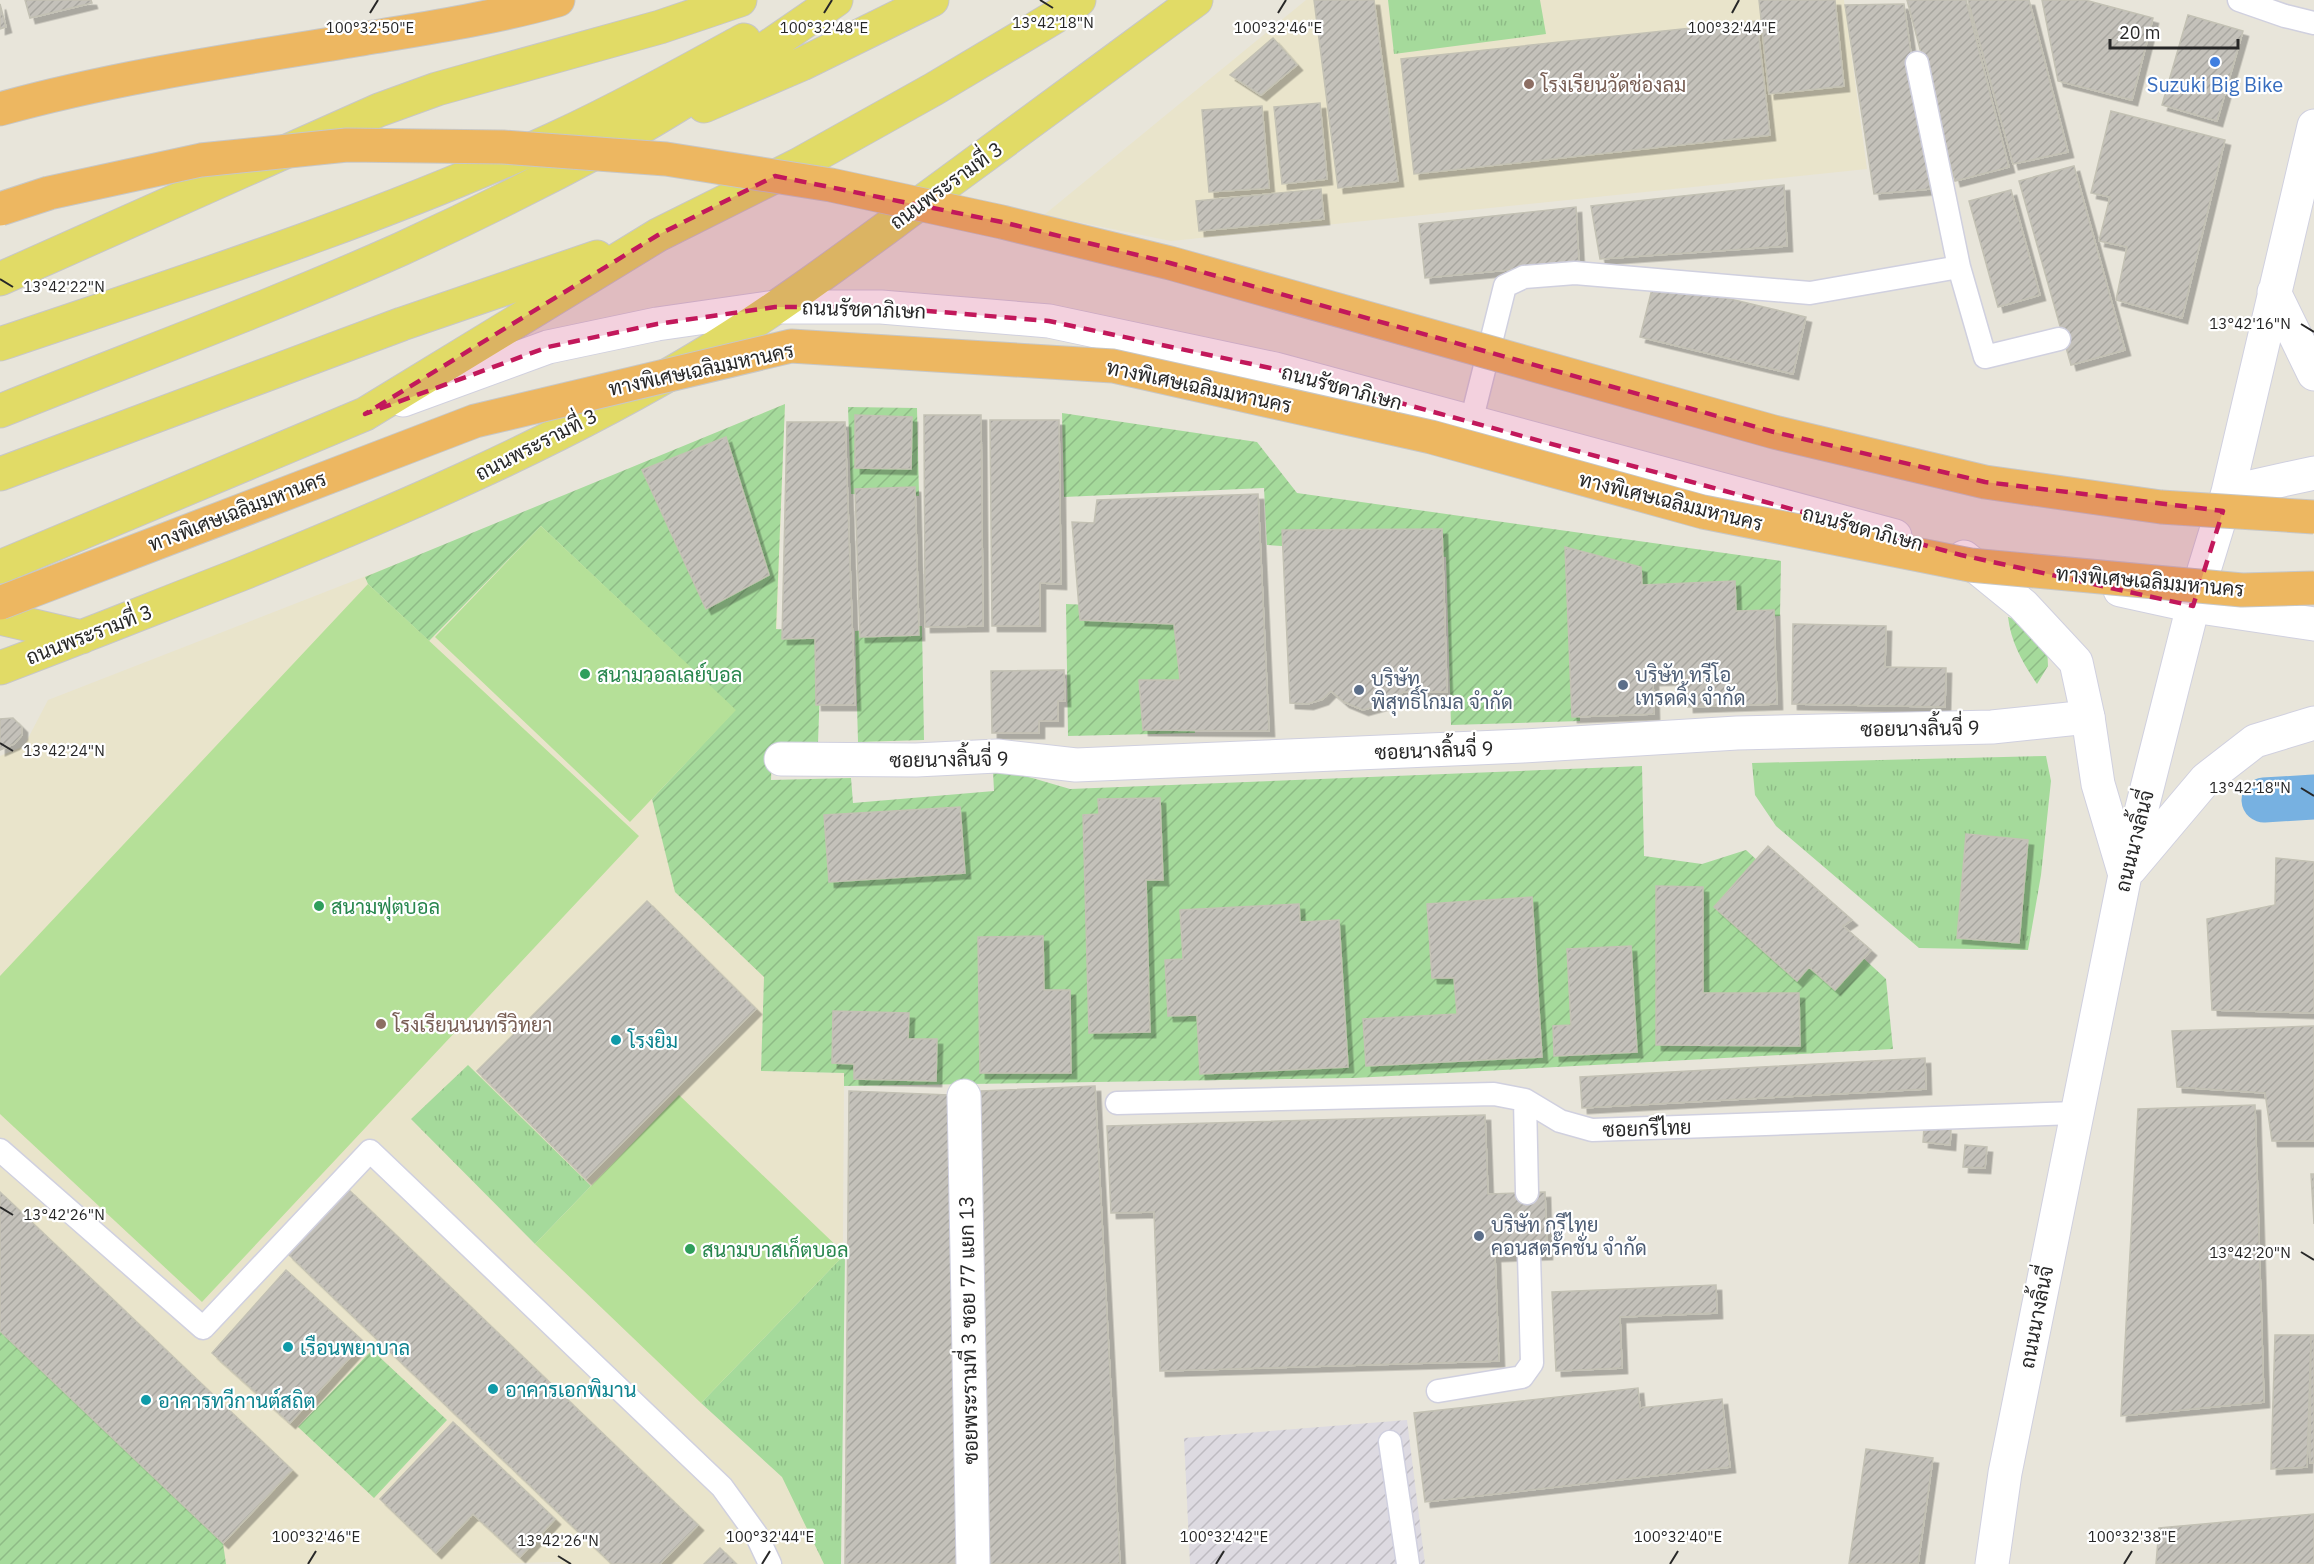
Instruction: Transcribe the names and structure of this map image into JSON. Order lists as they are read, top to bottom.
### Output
{
  "streets": {
    "highway": ["ทางพิเศษเฉลิมมหานคร"],
    "main road": [
      "ถนนพระรามที่ 3",
      "ถนนรัชดาภิเษก",
      "ซอยนางลิ้นจี่ 9",
      "ถนนนางลิ้นจี่",
      "ซอยพระรามที่ 3 ซอย 77 แยก 13"
    ],
    "lane": ["ซอยกรีไทย"]
  },
  "crossings": [
    ["ถนนพระรามที่ 3", "ถนนรัชดาภิเษก"],
    ["ถนนรัชดาภิเษก", "ถนนนางลิ้นจี่"],
    ["ถนนนางลิ้นจี่", "ซอยกรีไทย"]
  ],
  "places": [
    "Suzuki Big Bike",
    "โรงเรียนวัดช่องลม",
    "สนามวอลเลย์บอล",
    "บริษัท ทรีโอ เทรดดิ้ง จำกัด",
    "บริษัท พิสุทธิ์โกมล จำกัด",
    "สนามฟุตบอล",
    "โรงเรียนนนทรีวิทยา",
    "โรงยิม",
    "บริษัท กรีไทย คอนสตรั๊คชั่น จำกัด",
    "สนามบาสเก็ตบอล",
    "เรือนพยาบาล",
    "อาคารเอกพิมาน",
    "อาคารทวีกานต์สถิต"
  ],
  "scale_bar": "20 m",
  "coordinates": [
    "13°42'18\"N",
    "100°32'50\"E",
    "100°32'48\"E",
    "100°32'46\"E",
    "100°32'44\"E",
    "13°42'22\"N",
    "13°42'16\"N",
    "13°42'24\"N",
    "13°42'26\"N",
    "13°42'20\"N",
    "100°32'42\"E",
    "100°32'40\"E",
    "100°32'38\"E"
  ]
}
